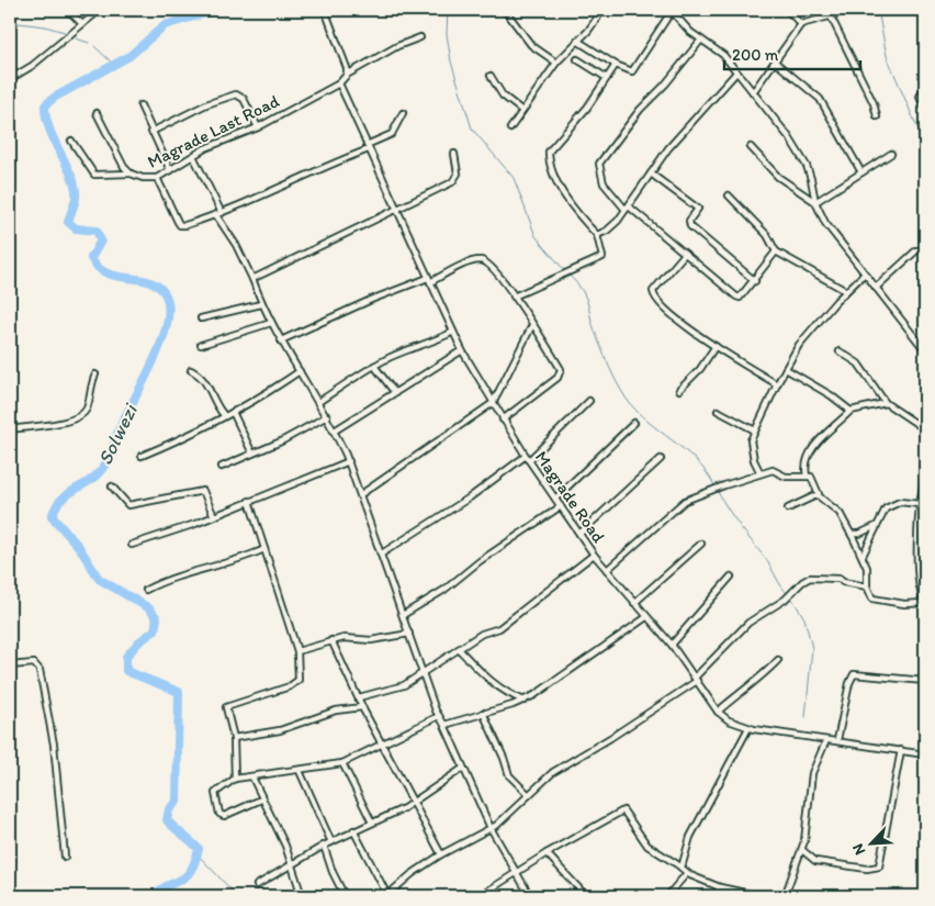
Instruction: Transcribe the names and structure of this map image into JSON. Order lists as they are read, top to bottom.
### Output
{
  "streets": {
    "street": ["Magrade Last Road", "Magrade Road"]
  },
  "crossings": [
    ["Magrade Last Road", "Magrade Road"]
  ],
  "water": ["Solwezi"],
  "scale_bar": "200 m",
  "north": "bottom left"
}
